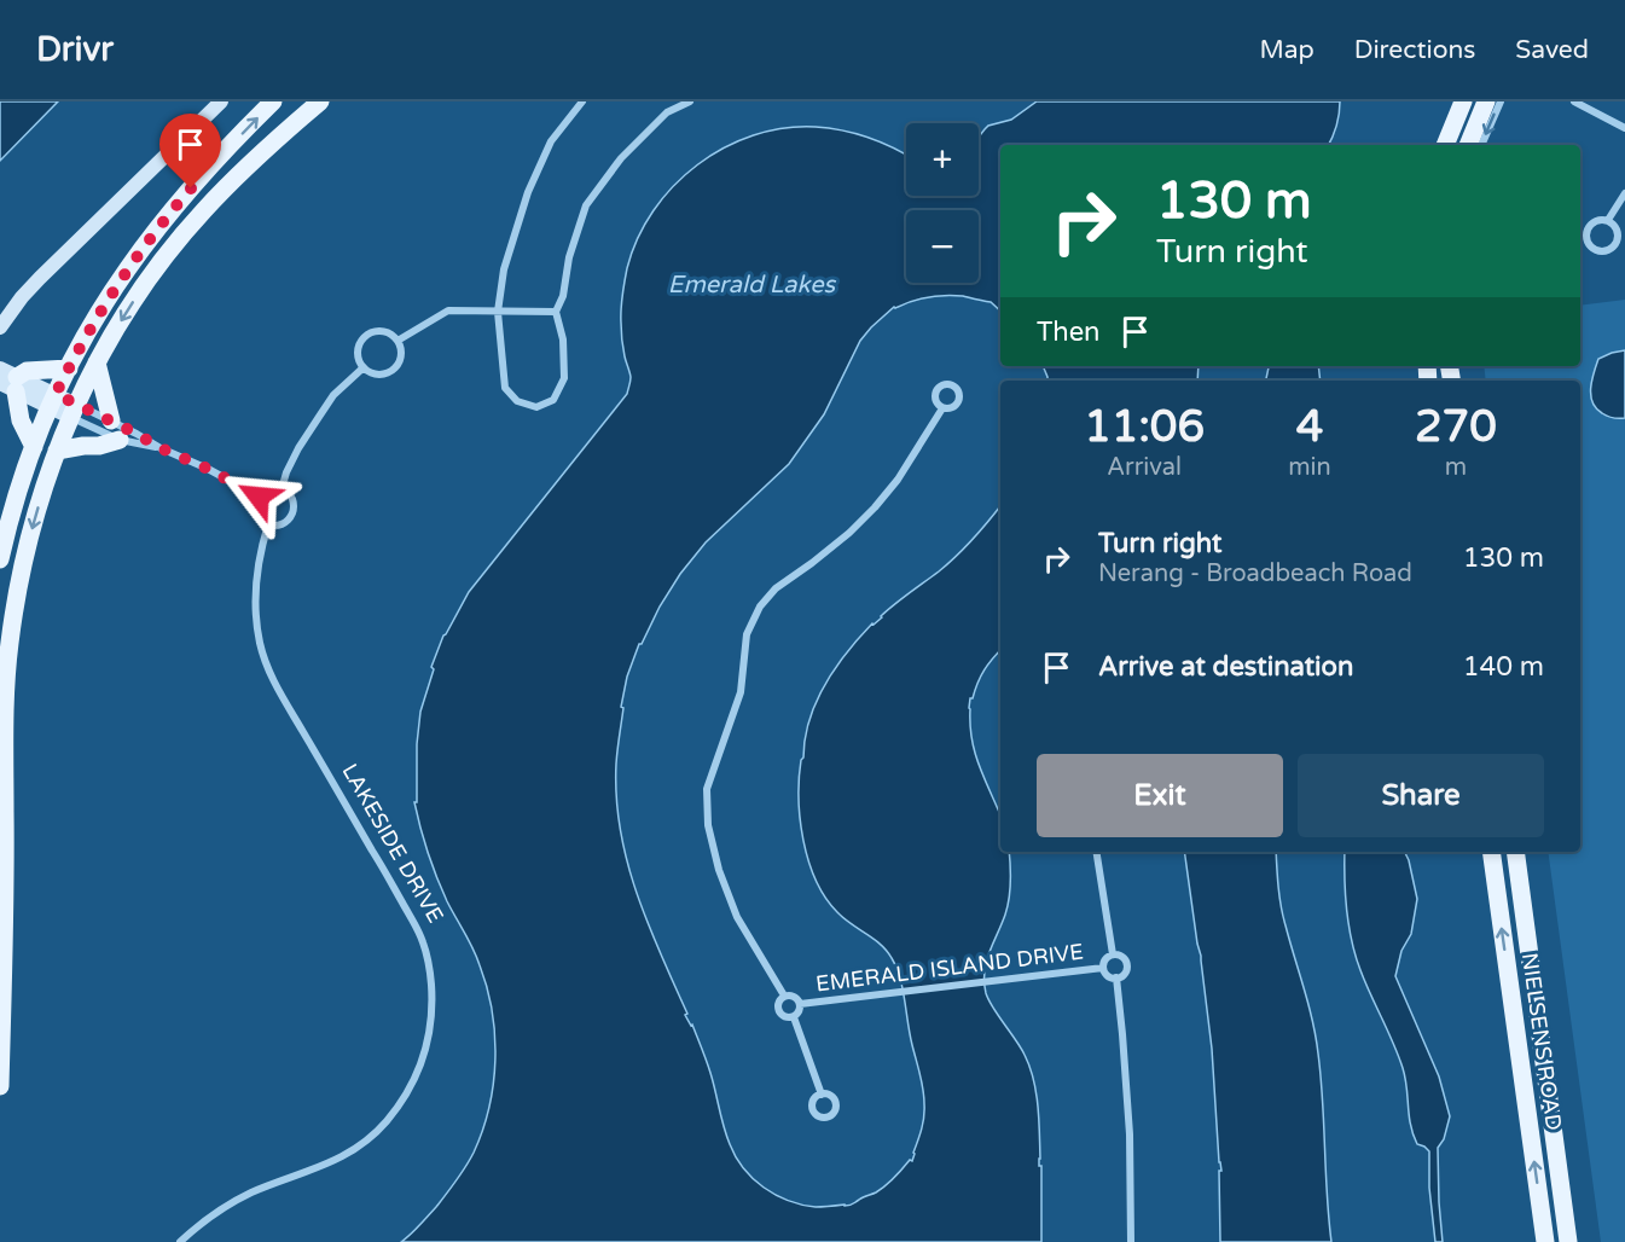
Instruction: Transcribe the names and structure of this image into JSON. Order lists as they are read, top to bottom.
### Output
{
  "streets": {
    "main road": ["NIELSENS ROAD"],
    "street": ["LAKESIDE DRIVE", "EMERALD ISLAND DRIVE"]
  },
  "water": ["Emerald Lakes"],
  "page": {
    "header": "Drivr",
    "nav": ["Map", "Directions", "Saved"],
    "map_buttons": ["+", "−"],
    "turn": ["130 m", "Turn right"],
    "then": "Then",
    "eta": [
      "11:06",
      "Arrival",
      "4",
      "min",
      "270",
      "m"
    ],
    "list": [
      {
        "name": "Turn right",
        "note": "Nerang - Broadbeach Road",
        "value": "130 m"
      },
      {
        "name": "Arrive at destination",
        "value": "140 m"
      }
    ],
    "buttons": ["Exit", "Share"]
  }
}
